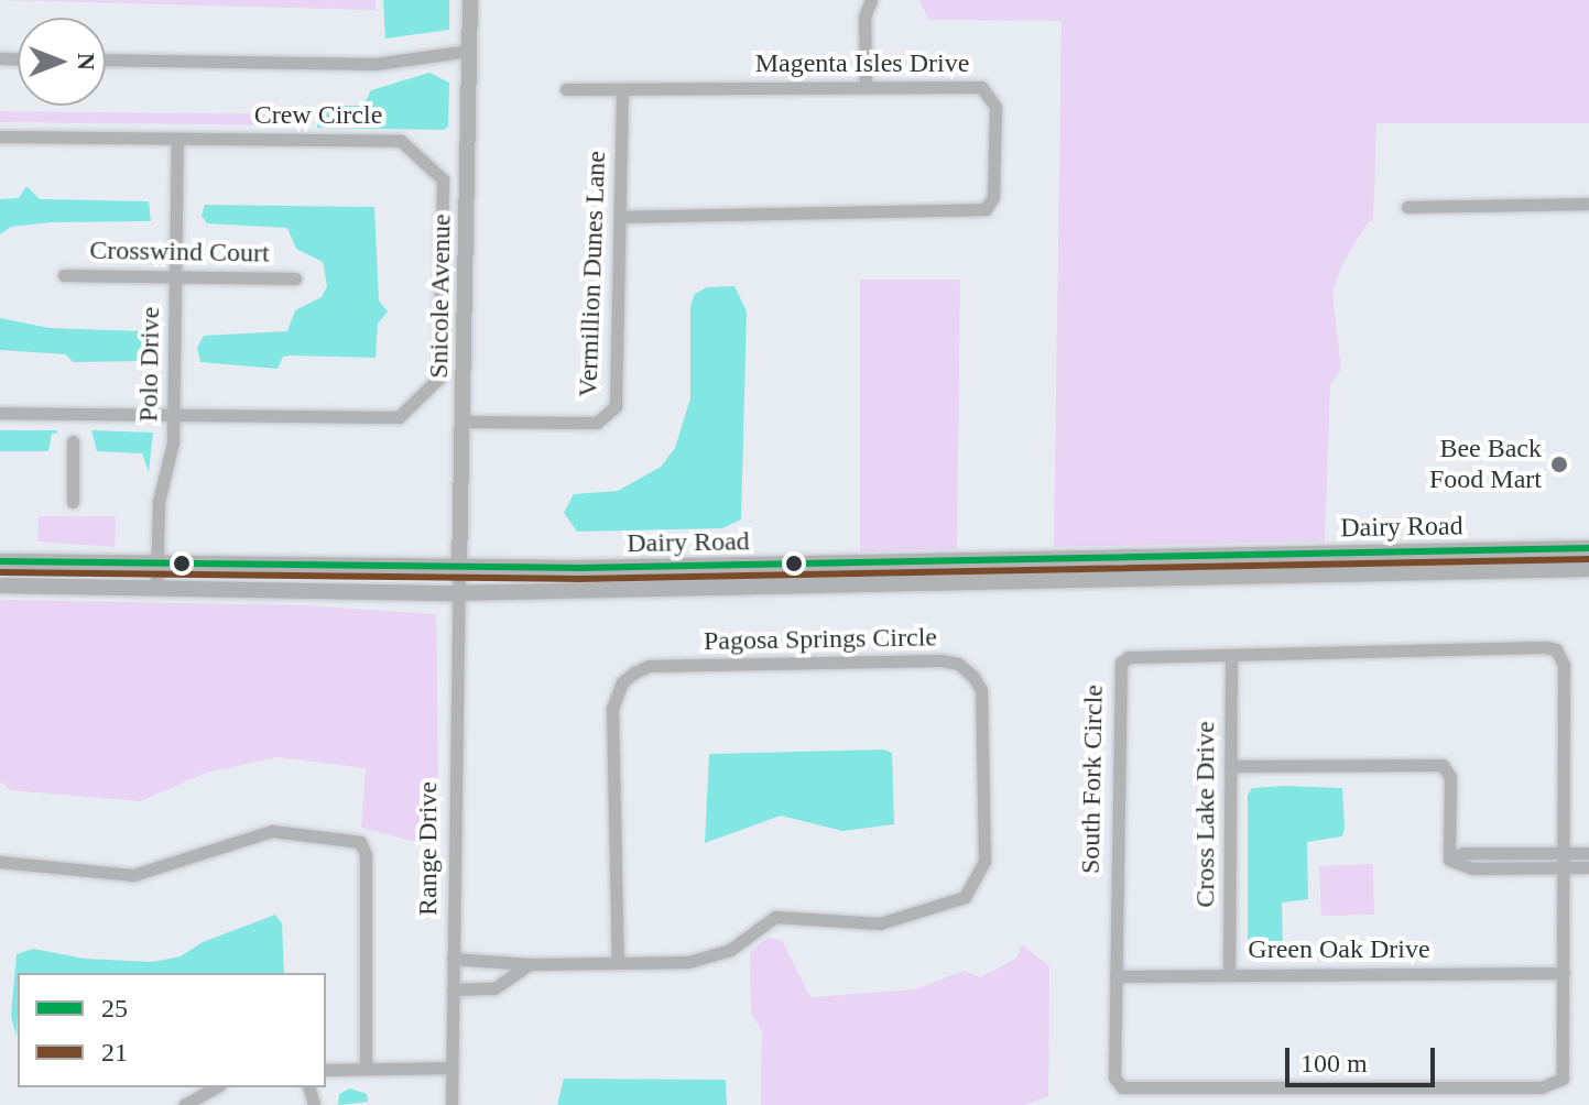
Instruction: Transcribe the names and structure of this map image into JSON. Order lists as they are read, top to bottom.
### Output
{
  "streets": {
    "street": [
      "Magenta Isles Drive",
      "Crew Circle",
      "Crosswind Court",
      "Vermillion Dunes Lane",
      "Snicole Avenue",
      "Polo Drive",
      "Dairy Road",
      "Pagosa Springs Circle",
      "South Fork Circle",
      "Cross Lake Drive",
      "Range Drive",
      "Green Oak Drive"
    ]
  },
  "crossings": [
    ["Magenta Isles Drive", "Vermillion Dunes Lane"],
    ["Crew Circle", "Polo Drive"],
    ["Crosswind Court", "Polo Drive"],
    ["Vermillion Dunes Lane", "Snicole Avenue"],
    ["Snicole Avenue", "Dairy Road"],
    ["Snicole Avenue", "Range Drive"],
    ["Polo Drive", "Dairy Road"],
    ["Dairy Road", "Range Drive"],
    ["Pagosa Springs Circle", "Range Drive"],
    ["South Fork Circle", "Cross Lake Drive"],
    ["South Fork Circle", "Green Oak Drive"],
    ["Cross Lake Drive", "Green Oak Drive"]
  ],
  "places": ["Bee Back Food Mart"],
  "lines": ["transit line 25", "transit line 21"],
  "legend": ["25", "21"],
  "scale_bar": "100 m",
  "north": "right"
}
